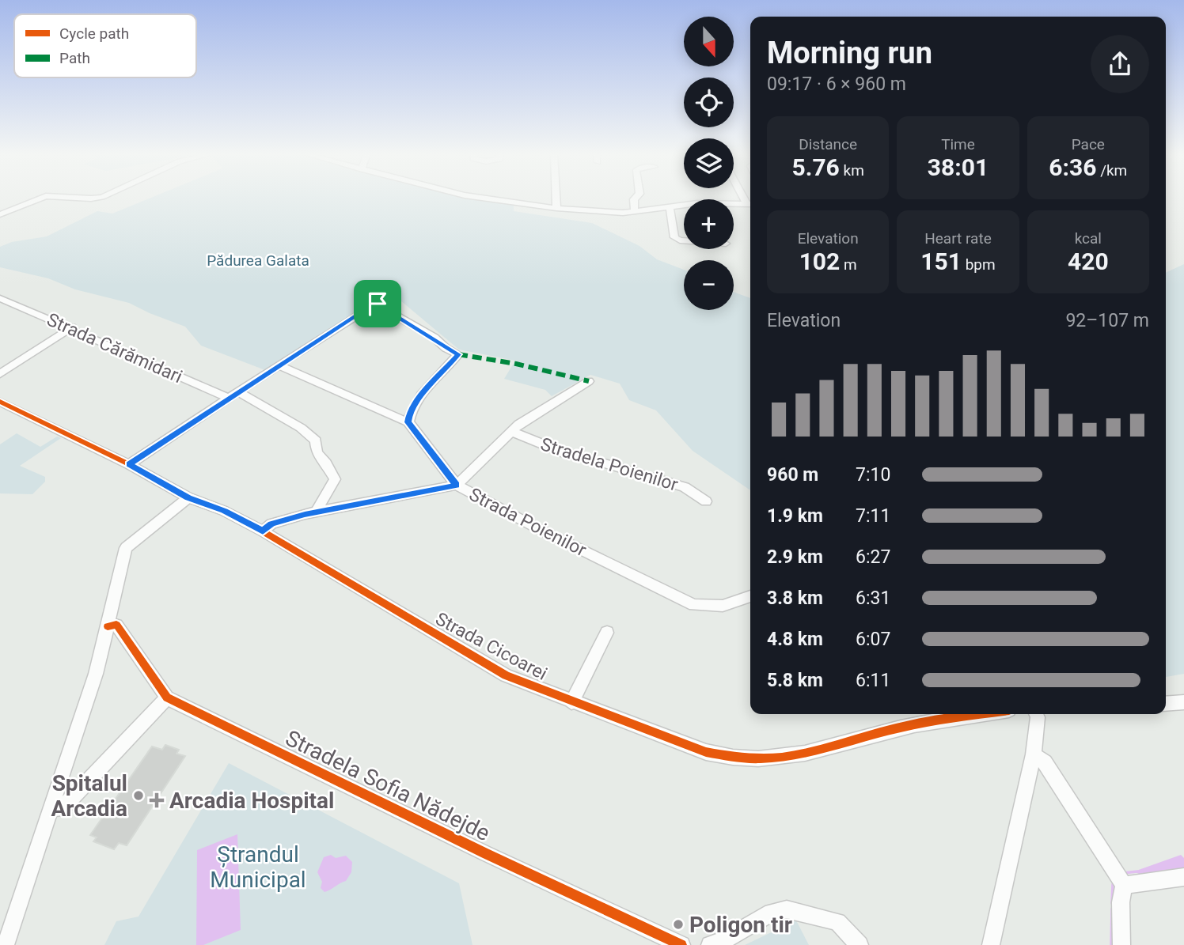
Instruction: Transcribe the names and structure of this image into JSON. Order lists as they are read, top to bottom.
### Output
{
  "streets": {
    "street": [
      "Strada Cărămidari",
      "Stradela Poienilor",
      "Strada Poienilor",
      "Strada Cicoarei",
      "Stradela Sofia Nădejde"
    ]
  },
  "crossings": [
    ["Strada Cărămidari", "Strada Poienilor"],
    ["Stradela Poienilor", "Strada Poienilor"],
    ["Strada Poienilor", "Strada Cicoarei"]
  ],
  "parks": ["Pădurea Galata", "Ștrandul Municipal"],
  "places": {
    "other": ["Spitalul Arcadia", "Poligon tir"],
    "health": ["Arcadia Hospital"]
  },
  "legend": ["Cycle path", "Path"],
  "north": "bottom",
  "page": {
    "map_buttons": ["+", "−"],
    "heading": ["Morning run", "09:17 · 6 × 960 m"],
    "stats": [
      ["Distance", "5.76 km"],
      ["Time", "38:01"],
      ["Pace", "6:36 /km"],
      ["Elevation", "102 m"],
      ["Heart rate", "151 bpm"],
      ["kcal", "420"]
    ],
    "chart": ["Elevation", "92–107 m"],
    "list": [
      {
        "name": "960 m",
        "note": "7:10"
      },
      {
        "name": "1.9 km",
        "note": "7:11"
      },
      {
        "name": "2.9 km",
        "note": "6:27"
      },
      {
        "name": "3.8 km",
        "note": "6:31"
      },
      {
        "name": "4.8 km",
        "note": "6:07"
      },
      {
        "name": "5.8 km",
        "note": "6:11"
      }
    ]
  }
}
